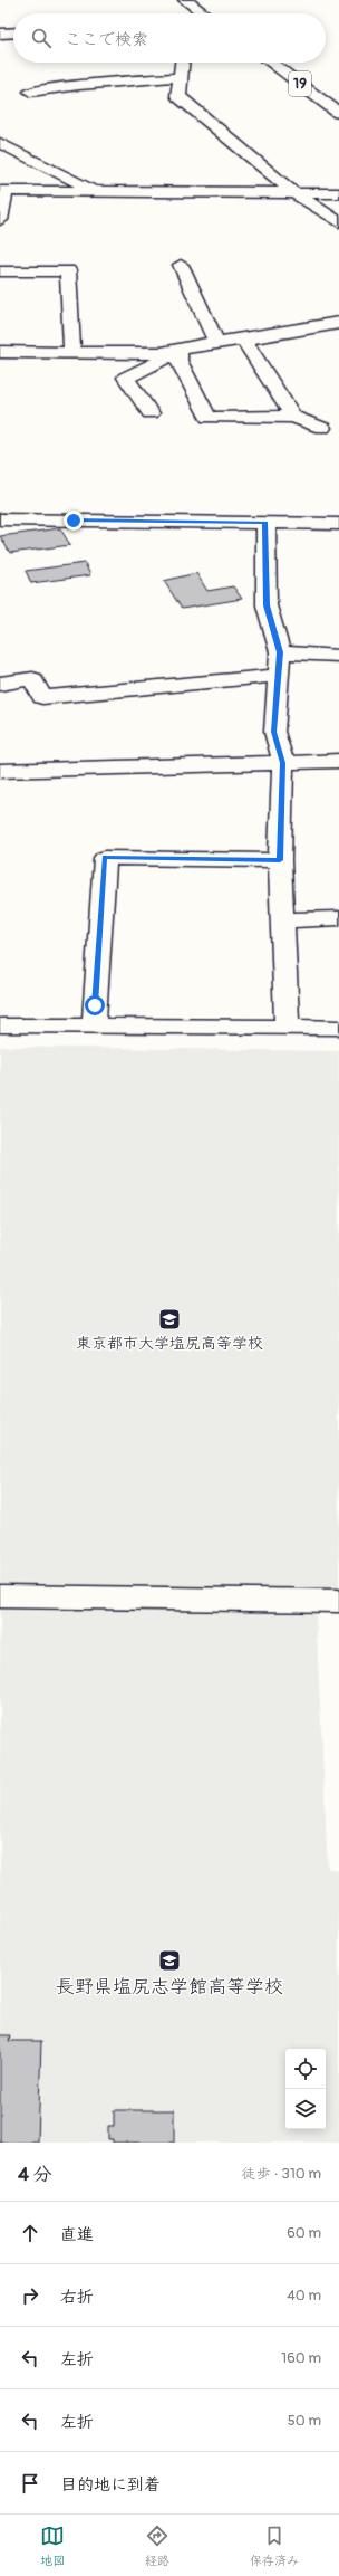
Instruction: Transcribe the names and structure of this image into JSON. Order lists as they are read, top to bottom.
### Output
{
  "streets": {
    "main road": ["19"]
  },
  "places": {
    "school or university": ["東京都市大学塩尻高等学校", "長野県塩尻志学館高等学校"]
  },
  "page": {
    "search": "ここで検索",
    "heading": ["4 分", "徒歩 · 310 m"],
    "list": [
      ["直進", "60 m"],
      ["右折", "40 m"],
      ["左折", "160 m"],
      ["左折", "50 m"],
      "目的地に到着"
    ],
    "nav": ["地図", "経路", "保存済み"]
  }
}
